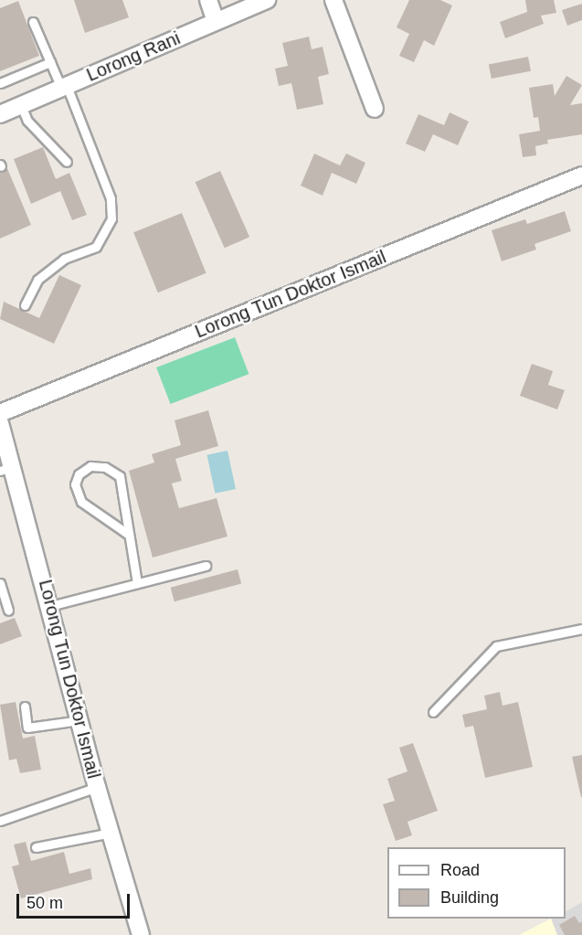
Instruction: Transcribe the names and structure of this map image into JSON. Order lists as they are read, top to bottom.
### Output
{
  "streets": {
    "street": ["Lorong Rani", "Lorong Tun Doktor Ismail"]
  },
  "legend": ["Road", "Building"],
  "scale_bar": "50 m"
}
